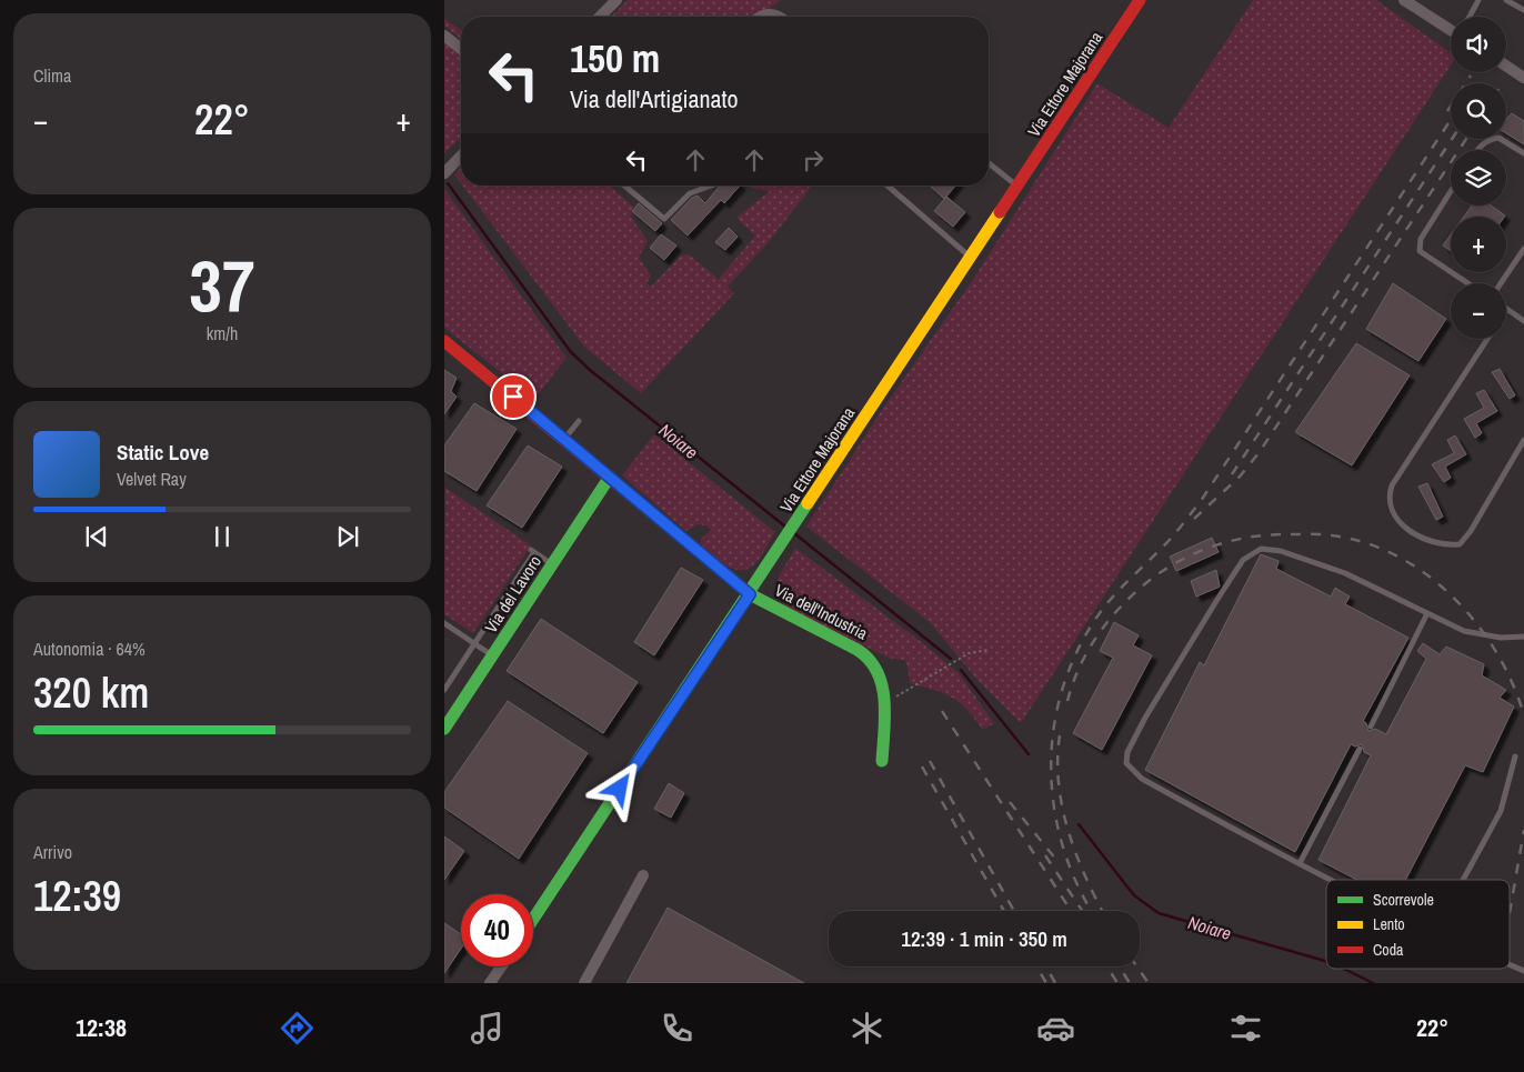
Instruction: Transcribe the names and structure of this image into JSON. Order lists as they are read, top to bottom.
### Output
{
  "streets": {
    "street": ["Via Ettore Majorana", "Via del Lavoro", "Via dell'Industria"]
  },
  "crossings": [
    ["Via Ettore Majorana", "Via dell'Industria"],
    ["Via del Lavoro", "Via dell'Industria"]
  ],
  "water": ["Noiare"],
  "legend": ["Scorrevole", "Lento", "Coda"],
  "page": {
    "tile": [
      "Clima",
      ["37", "km/h"],
      ["Autonomia · 64%", "320 km"],
      ["Arrivo", "12:39"]
    ],
    "map_buttons": ["+", "−"],
    "turn": ["150 m", "Via dell'Artigianato"],
    "heat": ["−", "22°", "+"],
    "song": ["Static Love", "Velvet Ray"],
    "limit": "40",
    "trip": "12:39 · 1 min · 350 m",
    "tabs": ["12:38", "22°"]
  }
}
